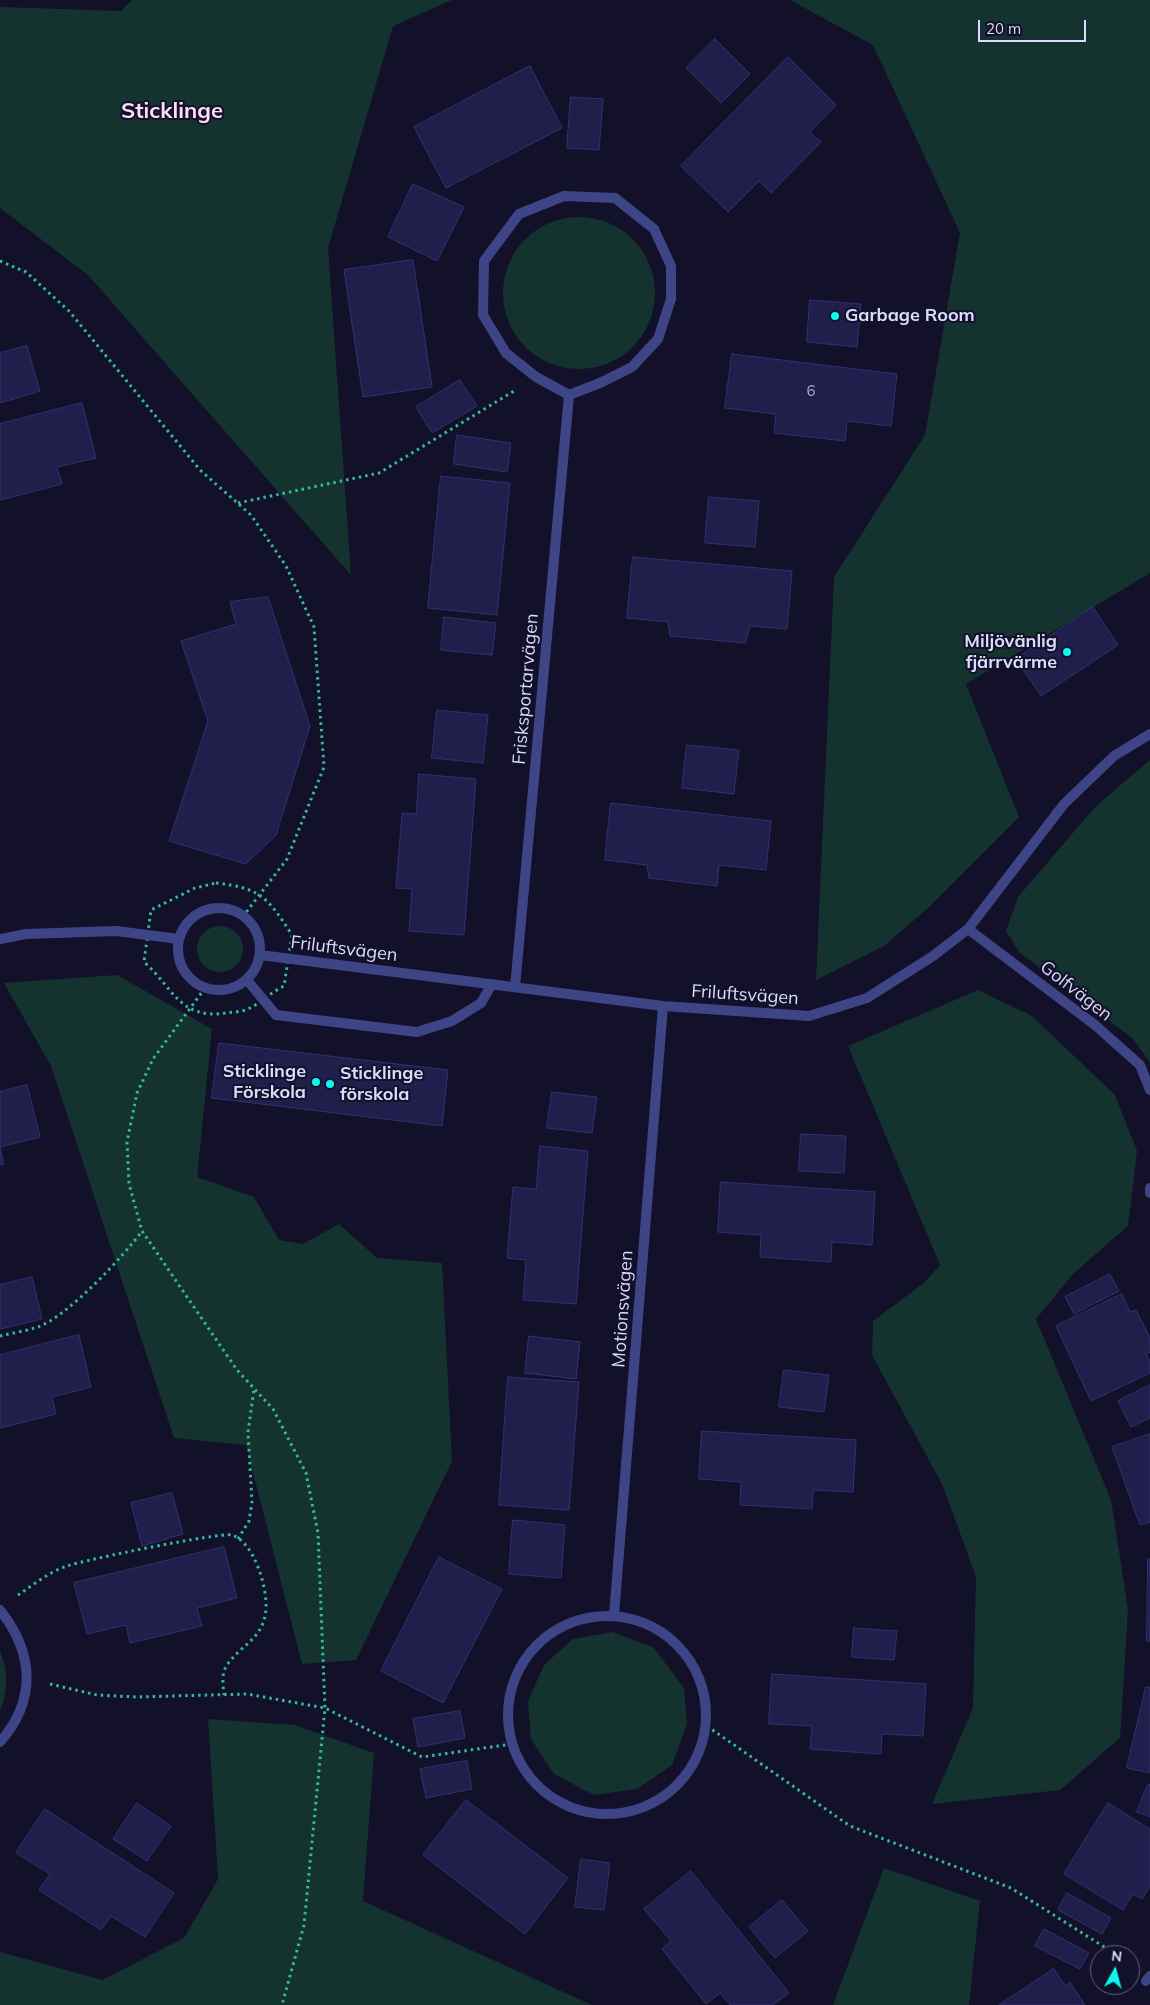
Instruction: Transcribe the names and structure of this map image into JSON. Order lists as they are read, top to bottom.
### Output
{
  "streets": {
    "street": [
      "Frisksportarvägen",
      "Friluftsvägen",
      "Golfvägen",
      "Motionsvägen"
    ]
  },
  "crossings": [
    ["Frisksportarvägen", "Friluftsvägen"],
    ["Friluftsvägen", "Golfvägen"],
    ["Friluftsvägen", "Motionsvägen"]
  ],
  "districts": ["Sticklinge"],
  "places": [
    "Garbage Room",
    "Miljövänlig fjärrvärme",
    "Sticklinge Förskola",
    "Sticklinge förskola"
  ],
  "house_numbers": ["6"],
  "scale_bar": "20 m",
  "north": "top"
}
